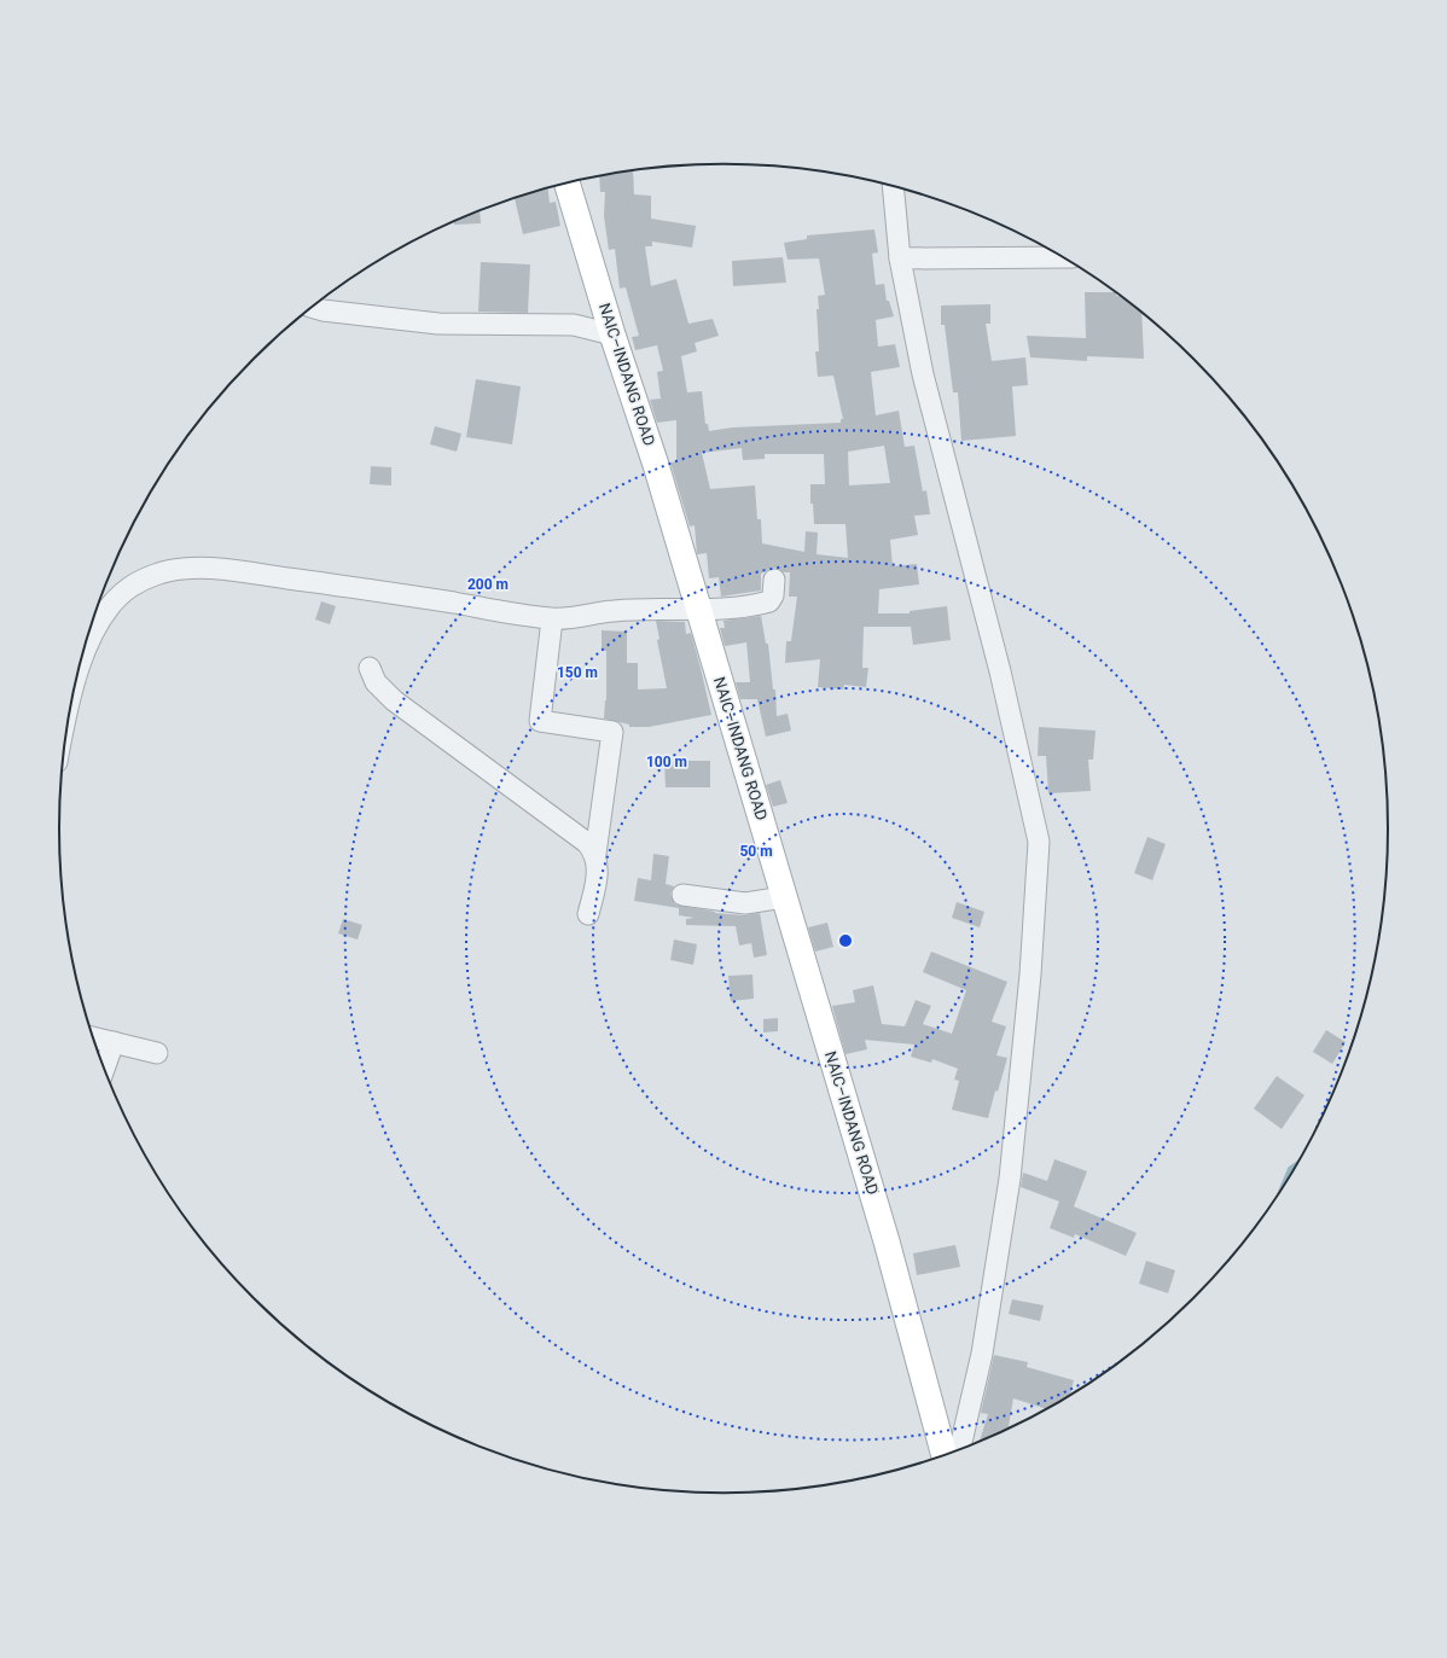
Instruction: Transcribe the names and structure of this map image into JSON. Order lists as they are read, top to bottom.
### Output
{
  "streets": {
    "main road": ["NAIC–INDANG ROAD"]
  },
  "rings": [
    "200 m",
    "150 m",
    "100 m",
    "50 m"
  ]
}
